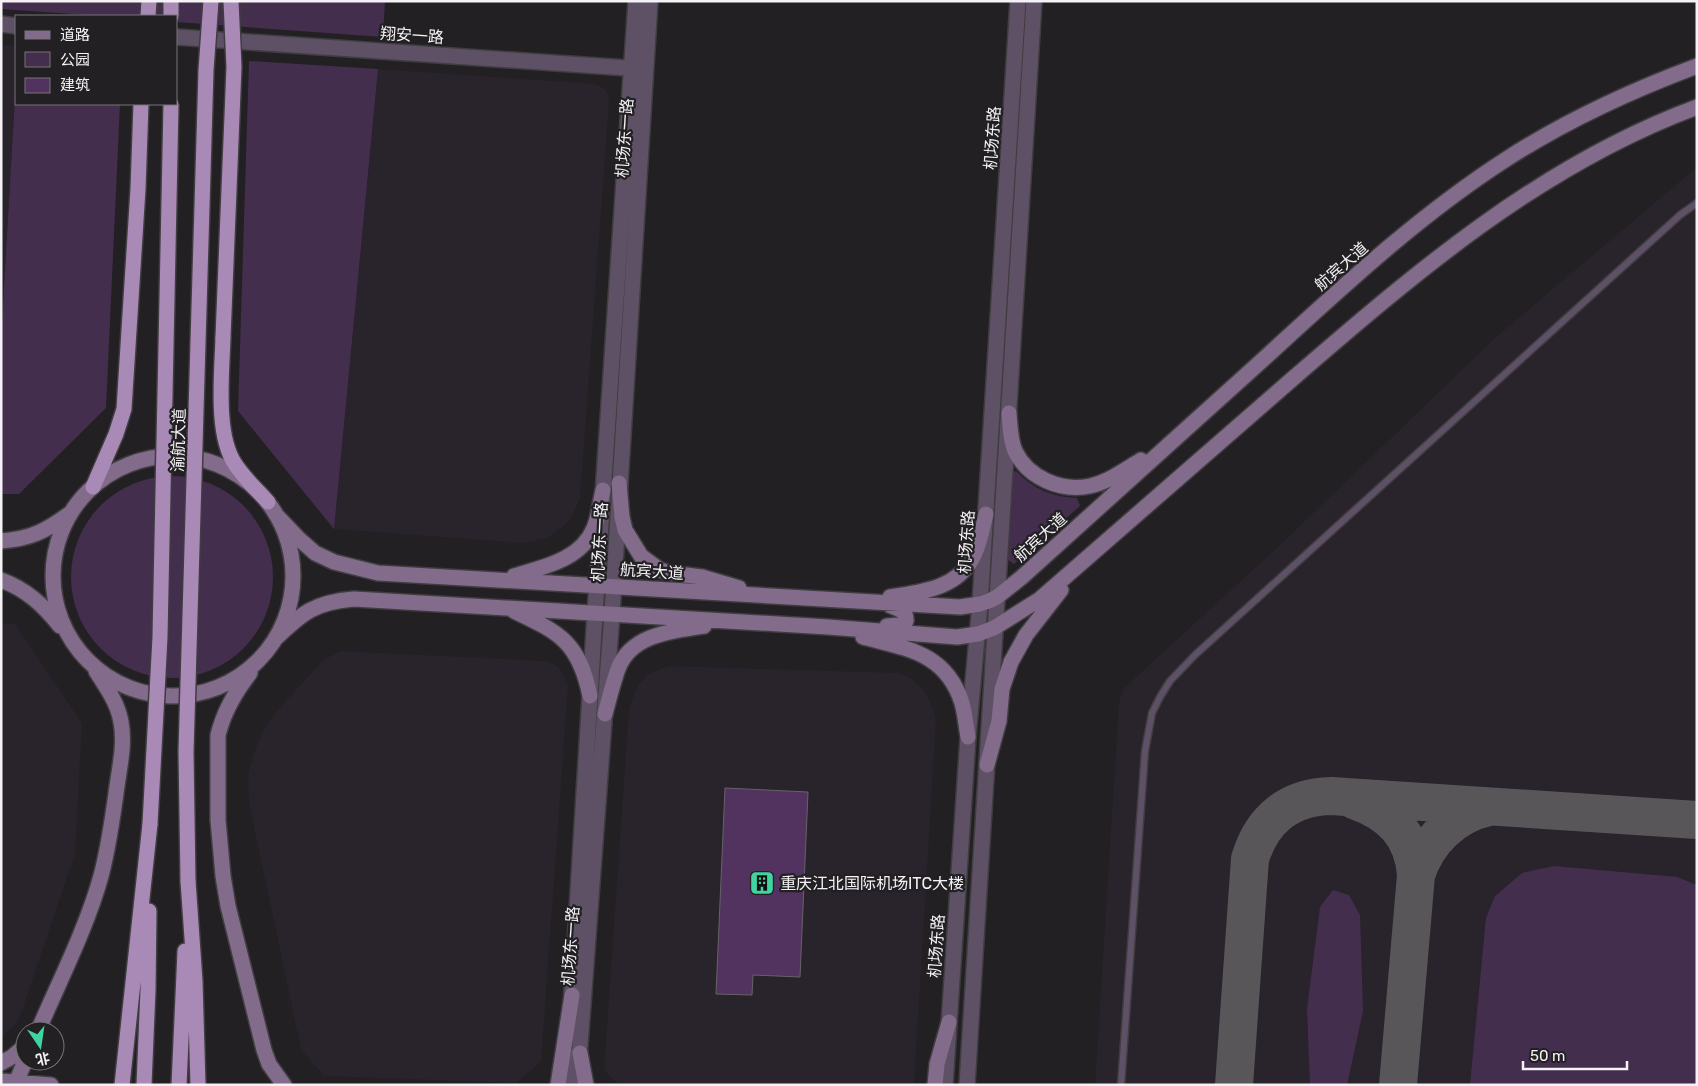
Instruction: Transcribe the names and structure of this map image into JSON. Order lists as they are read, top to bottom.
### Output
{
  "streets": {
    "highway": ["渝航大道"],
    "main road": ["航宾大道"],
    "street": ["翔安一路", "机场东一路", "机场东路"]
  },
  "crossings": [
    ["翔安一路", "机场东一路"],
    ["机场东一路", "航宾大道"],
    ["机场东路", "航宾大道"]
  ],
  "places": {
    "building": ["重庆江北国际机场ITC大楼"]
  },
  "legend": ["道路", "公园", "建筑"],
  "scale_bar": "50 m",
  "north": "bottom"
}
